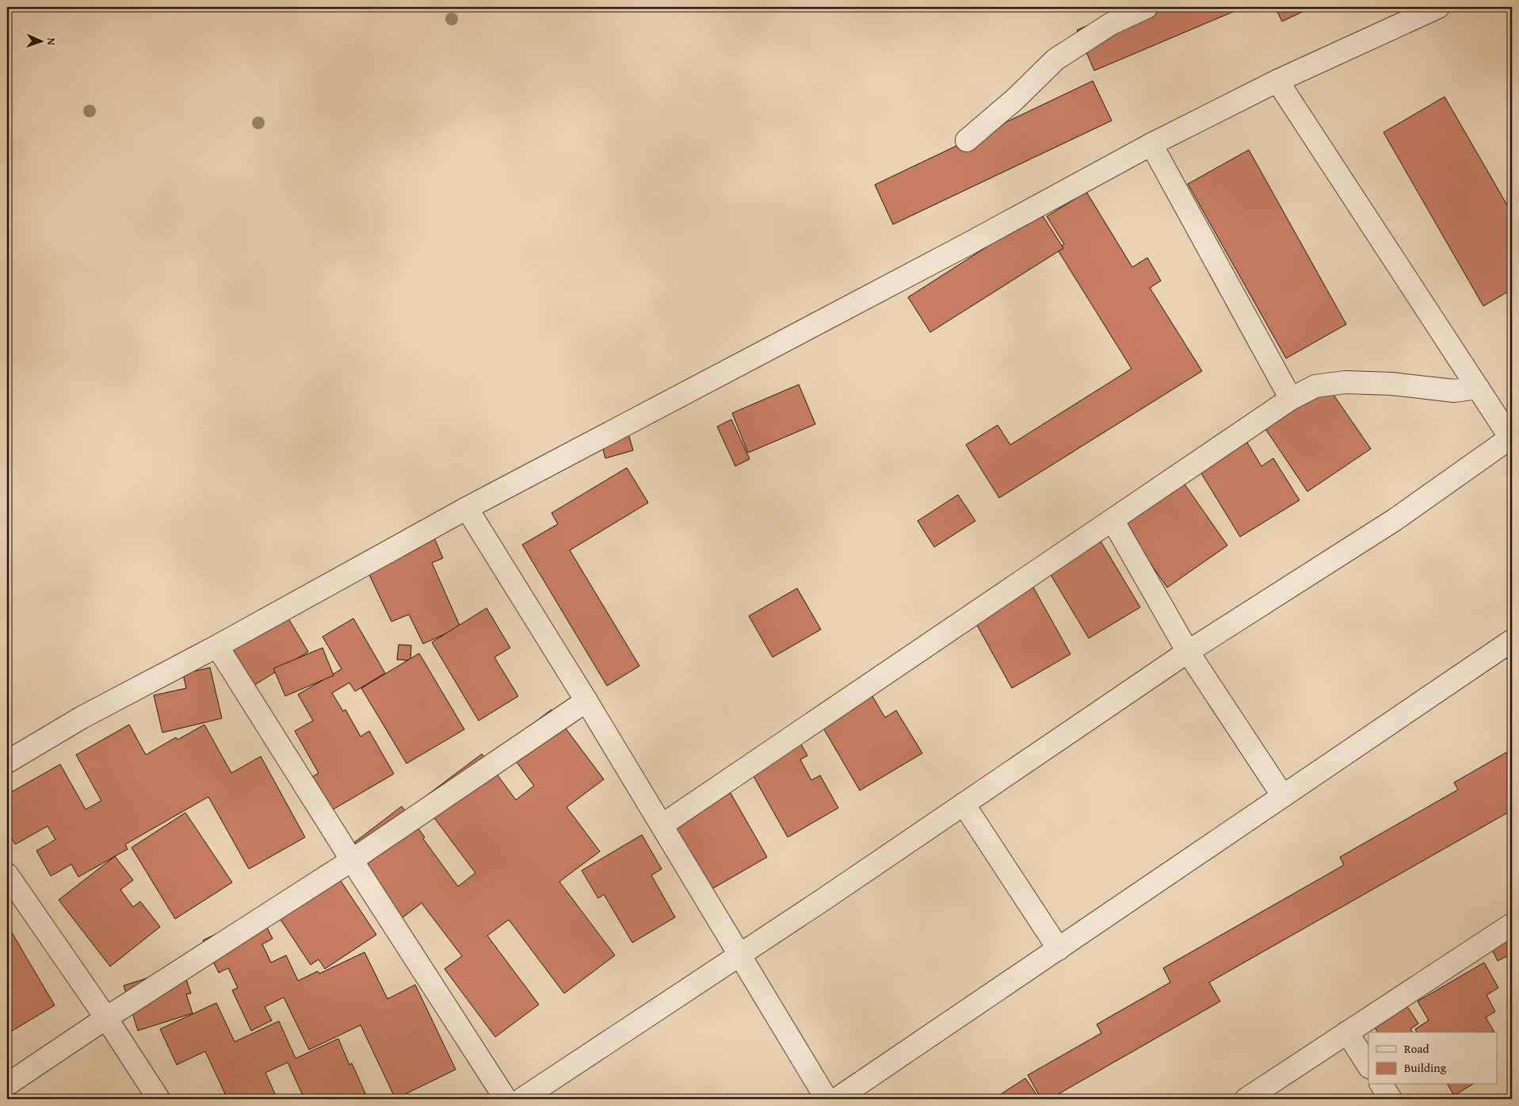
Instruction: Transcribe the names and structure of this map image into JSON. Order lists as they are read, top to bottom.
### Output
{
  "legend": ["Road", "Building"],
  "north": "right"
}
